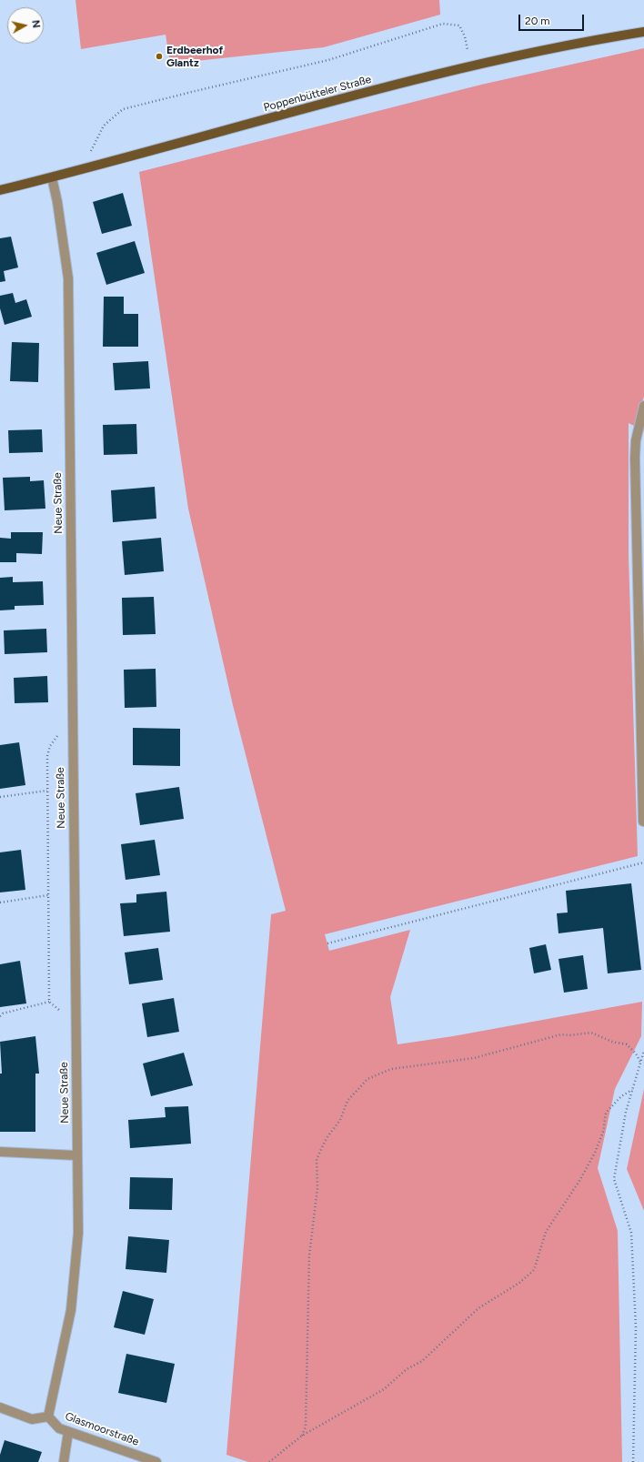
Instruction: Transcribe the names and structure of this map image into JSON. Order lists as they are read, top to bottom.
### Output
{
  "streets": {
    "main road": ["Poppenbütteler Straße"],
    "street": ["Neue Straße", "Glasmoorstraße"]
  },
  "crossings": [
    ["Poppenbütteler Straße", "Neue Straße"],
    ["Neue Straße", "Glasmoorstraße"]
  ],
  "places": ["Erdbeerhof Glantz"],
  "scale_bar": "20 m",
  "north": "right"
}
